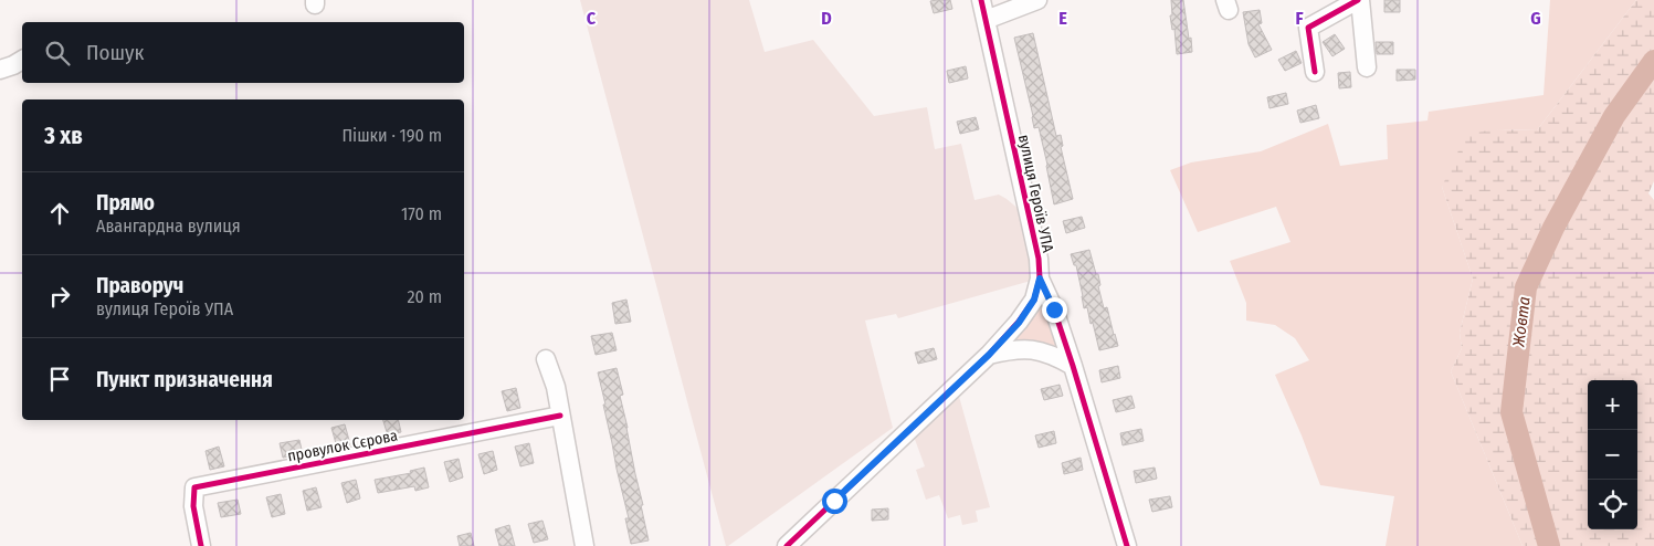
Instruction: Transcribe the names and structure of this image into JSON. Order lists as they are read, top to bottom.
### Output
{
  "streets": {
    "street": ["вулиця Героїв УПА", "провулок Сєрова"]
  },
  "water": ["Жовта"],
  "page": {
    "search": "Пошук",
    "heading": ["3 хв", "Пішки · 190 m"],
    "list": [
      ["Прямо", "Авангардна вулиця", "170 m"],
      ["Праворуч", "вулиця Героїв УПА", "20 m"],
      "Пункт призначення"
    ],
    "map_buttons": ["+", "−"]
  },
  "grid": {
    "columns": [
      "C",
      "D",
      "E",
      "F",
      "G"
    ]
  }
}
